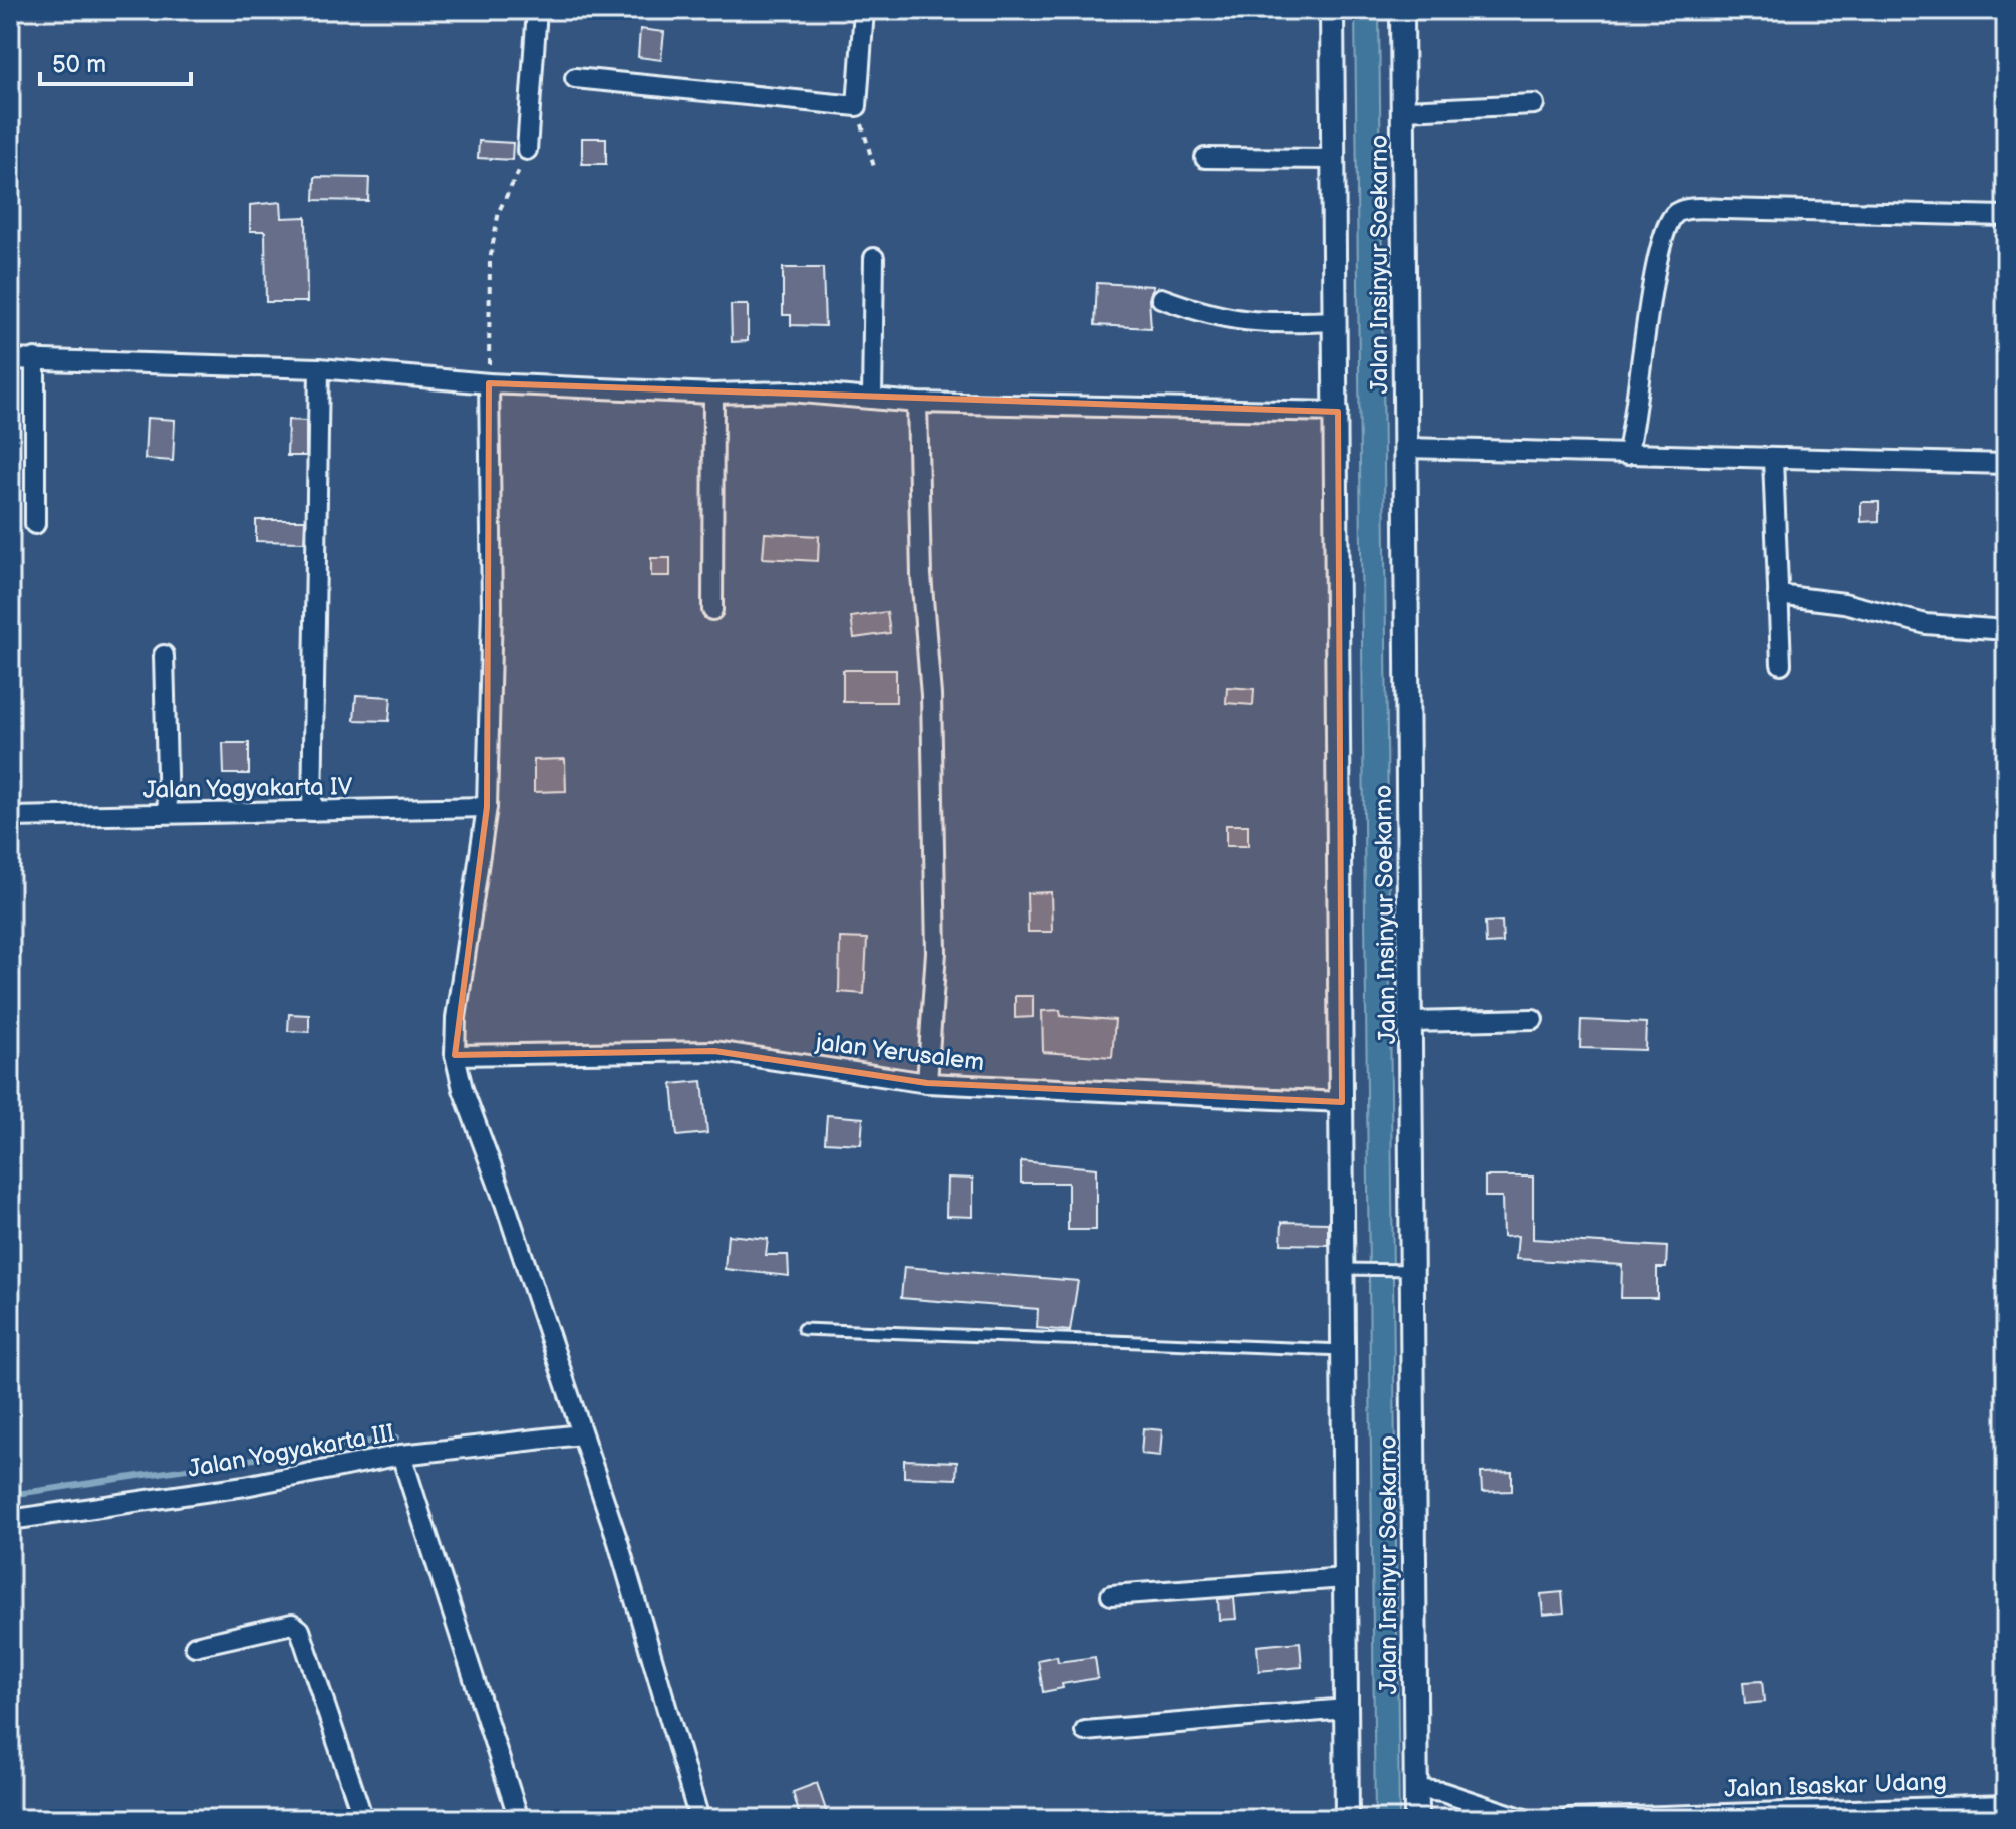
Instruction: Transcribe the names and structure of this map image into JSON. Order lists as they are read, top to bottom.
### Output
{
  "streets": {
    "street": [
      "Jalan Insinyur Soekarno",
      "Jalan Yogyakarta IV",
      "jalan Yerusalem",
      "Jalan Yogyakarta III",
      "Jalan Isaskar Udang"
    ]
  },
  "crossings": [
    ["Jalan Insinyur Soekarno", "jalan Yerusalem"]
  ],
  "scale_bar": "50 m"
}
